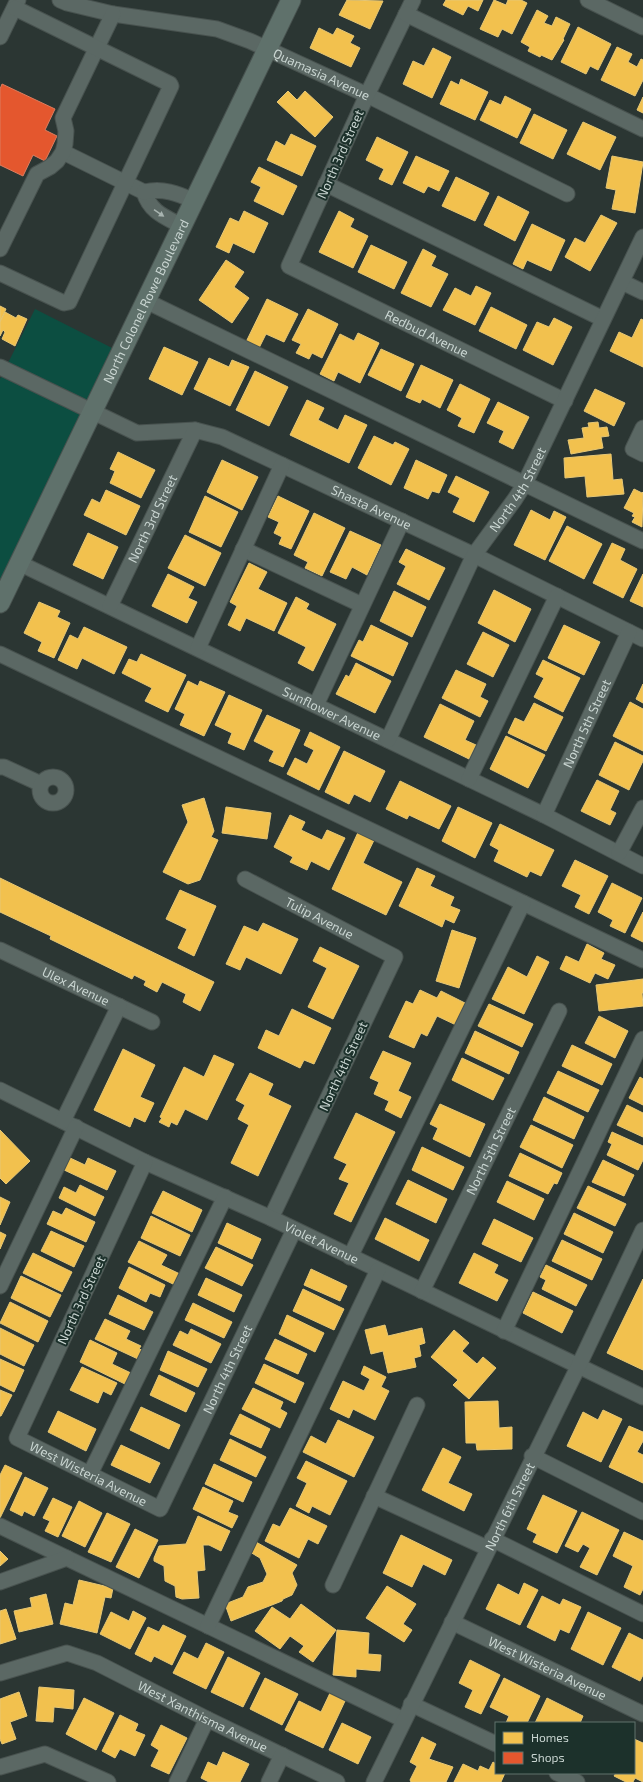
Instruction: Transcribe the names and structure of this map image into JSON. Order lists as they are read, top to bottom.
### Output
{
  "streets": {
    "main road": ["North Colonel Rowe Boulevard"],
    "street": [
      "Quamasia Avenue",
      "North 3rd Street",
      "Redbud Avenue",
      "North 4th Street",
      "Shasta Avenue",
      "Sunflower Avenue",
      "North 5th Street",
      "Tulip Avenue",
      "Ulex Avenue",
      "Violet Avenue",
      "West Wisteria Avenue",
      "North 6th Street",
      "West Xanthisma Avenue"
    ]
  },
  "crossings": [
    ["Quamasia Avenue", "North 3rd Street"],
    ["Quamasia Avenue", "North Colonel Rowe Boulevard"],
    ["North 3rd Street", "Redbud Avenue"],
    ["North 3rd Street", "Shasta Avenue"],
    ["North 3rd Street", "Sunflower Avenue"],
    ["North 3rd Street", "Violet Avenue"],
    ["North 3rd Street", "West Wisteria Avenue"],
    ["North Colonel Rowe Boulevard", "Shasta Avenue"],
    ["North Colonel Rowe Boulevard", "Sunflower Avenue"],
    ["Redbud Avenue", "North 4th Street"],
    ["North 4th Street", "Shasta Avenue"],
    ["North 4th Street", "Sunflower Avenue"],
    ["North 4th Street", "Tulip Avenue"],
    ["North 4th Street", "Violet Avenue"],
    ["North 4th Street", "West Wisteria Avenue"],
    ["Shasta Avenue", "North 5th Street"],
    ["Sunflower Avenue", "North 5th Street"],
    ["North 5th Street", "Violet Avenue"],
    ["Violet Avenue", "North 6th Street"],
    ["West Wisteria Avenue", "North 6th Street"]
  ],
  "legend": ["Homes", "Shops"]
}
